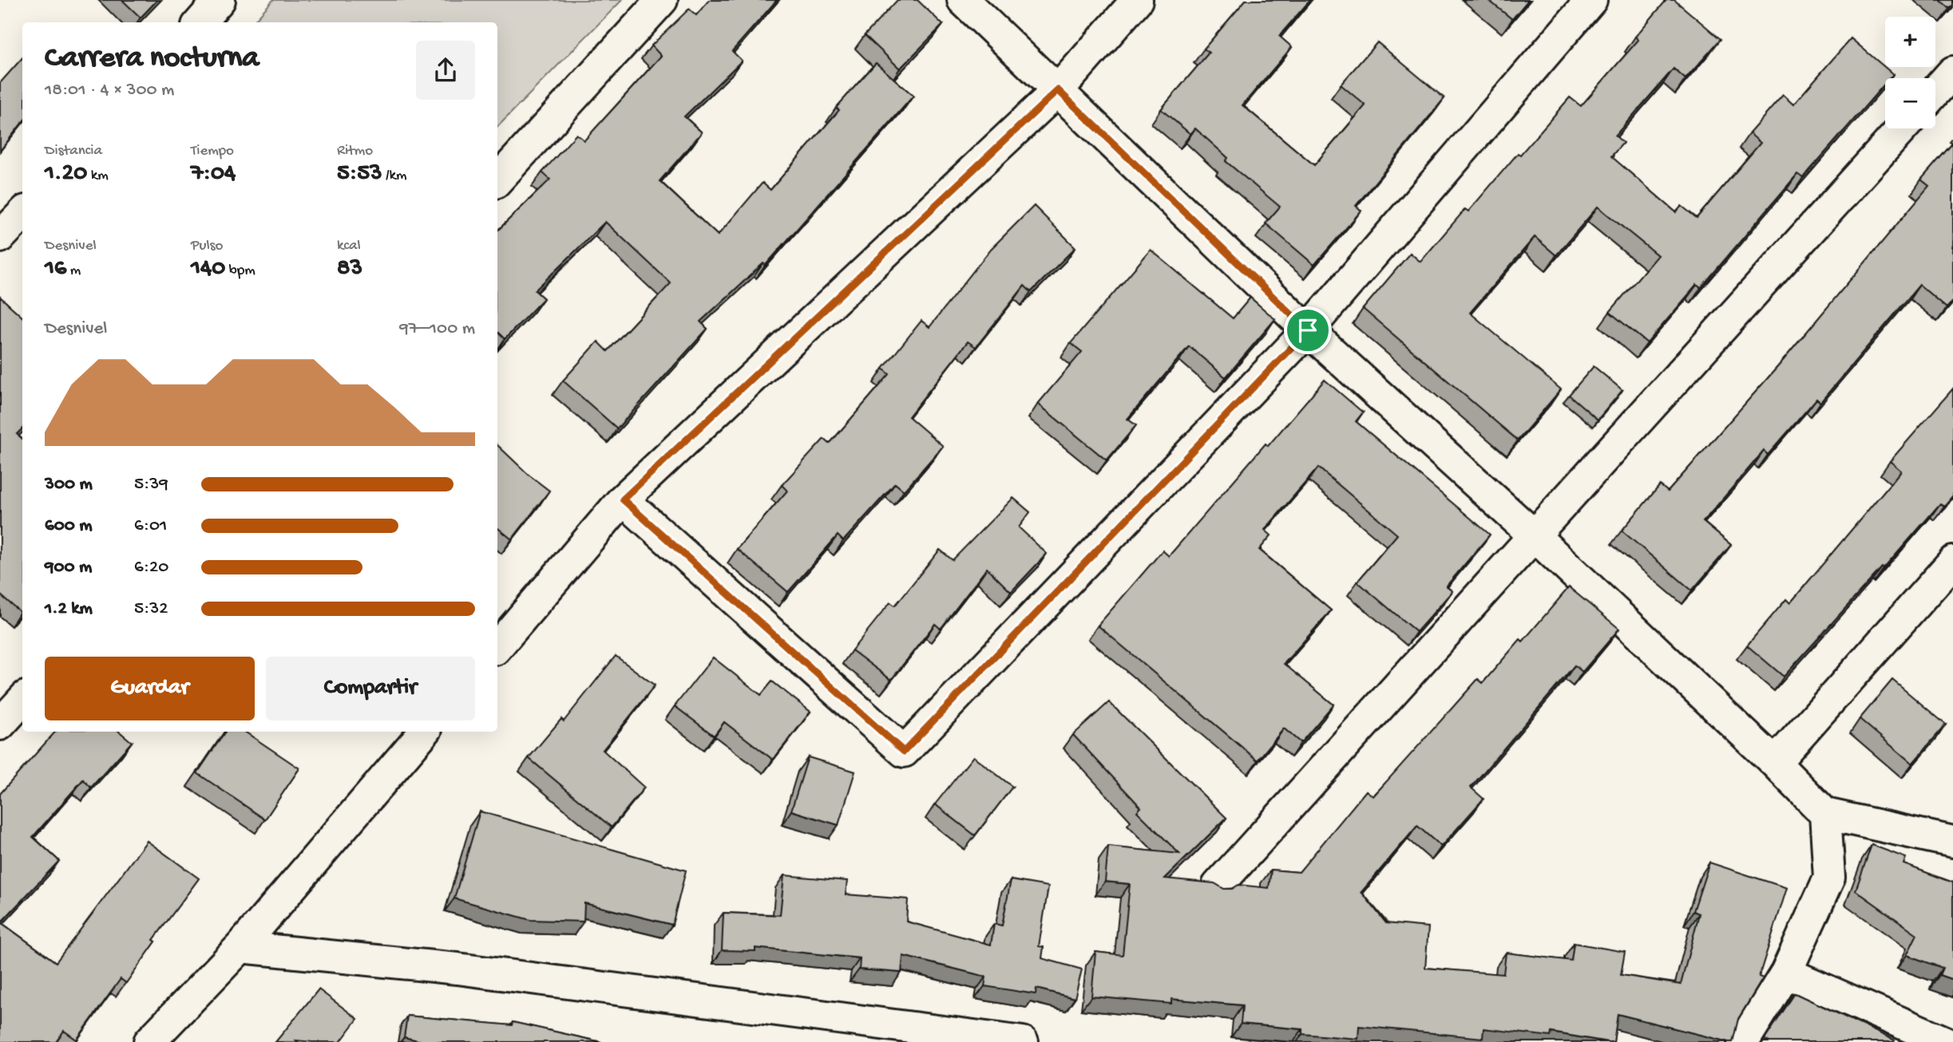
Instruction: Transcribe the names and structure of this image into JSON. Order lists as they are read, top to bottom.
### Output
{
  "page": {
    "map_buttons": ["+", "−"],
    "heading": ["Carrera nocturna", "18:01 · 4 × 300 m"],
    "stats": [
      ["Distancia", "1.20 km"],
      ["Tiempo", "7:04"],
      ["Ritmo", "5:53 /km"],
      ["Desnivel", "16 m"],
      ["Pulso", "140 bpm"],
      ["kcal", "83"]
    ],
    "chart": ["Desnivel", "97–100 m"],
    "list": [
      {
        "name": "300 m",
        "note": "5:39"
      },
      {
        "name": "600 m",
        "note": "6:01"
      },
      {
        "name": "900 m",
        "note": "6:20"
      },
      {
        "name": "1.2 km",
        "note": "5:32"
      }
    ],
    "buttons": ["Guardar", "Compartir"]
  }
}
